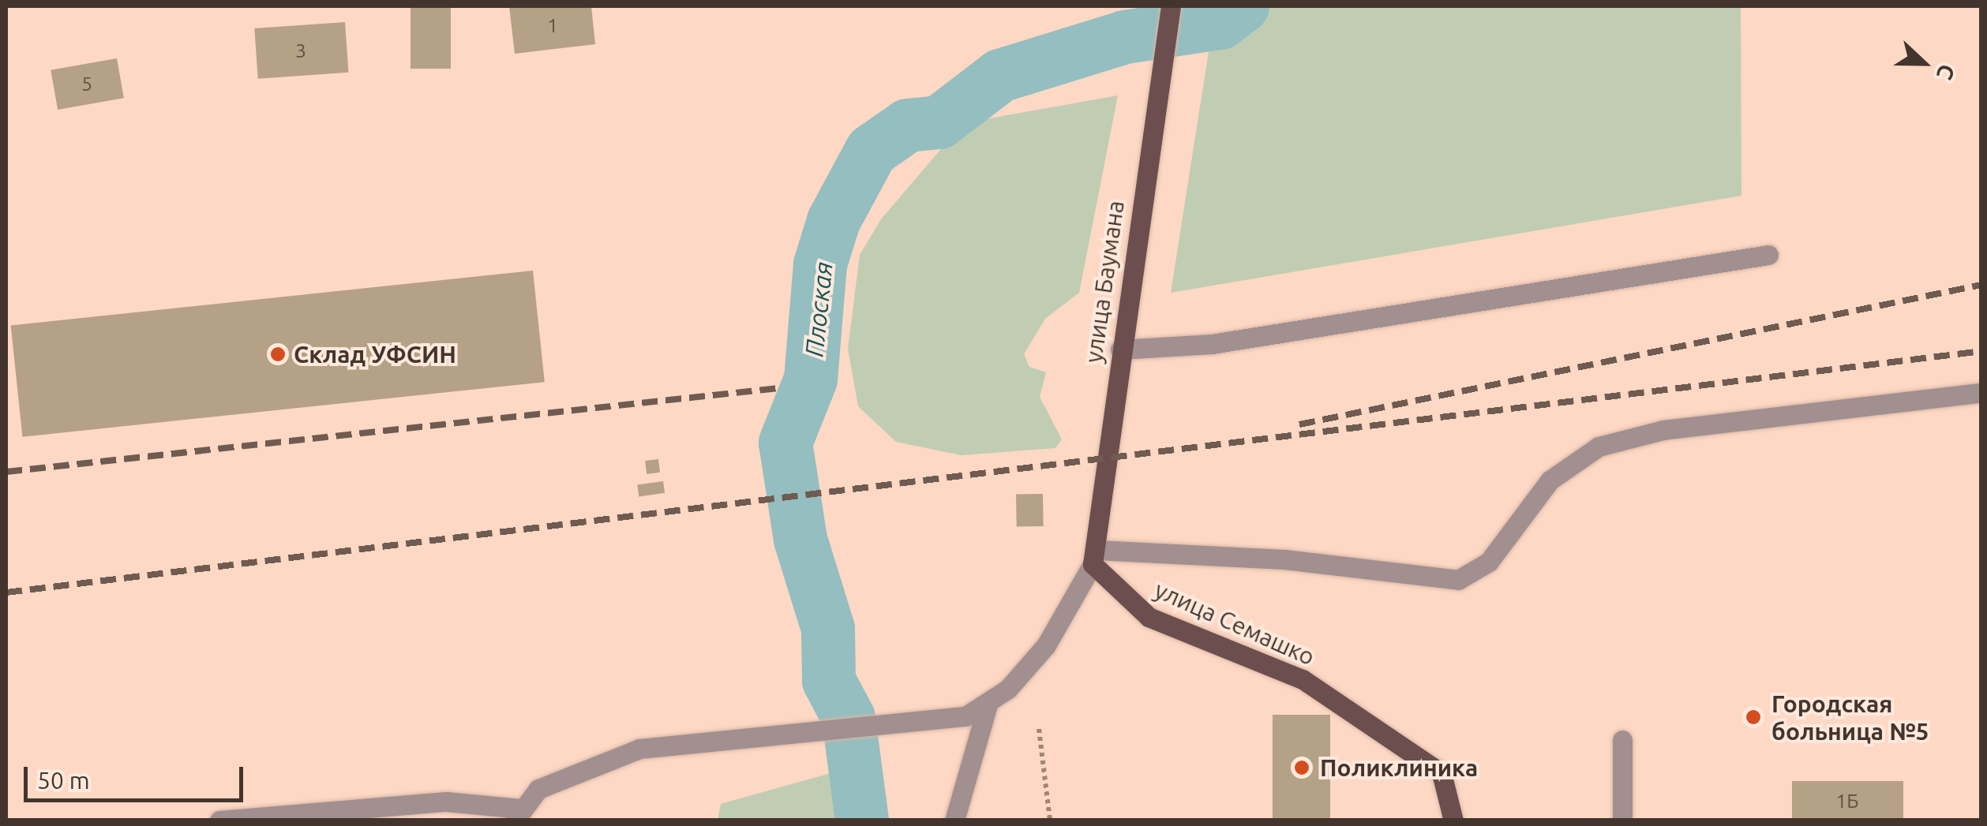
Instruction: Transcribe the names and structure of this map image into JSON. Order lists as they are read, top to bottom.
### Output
{
  "streets": {
    "main road": ["улица Баумана", "улица Семашко"]
  },
  "crossings": [
    ["улица Баумана", "улица Семашко"]
  ],
  "water": ["Плоская"],
  "places": ["Склад УФСИН", "Городская больница №5", "Поликлиника"],
  "house_numbers": [
    "1",
    "3",
    "5",
    "1Б"
  ],
  "scale_bar": "50 m",
  "north": "right"
}
